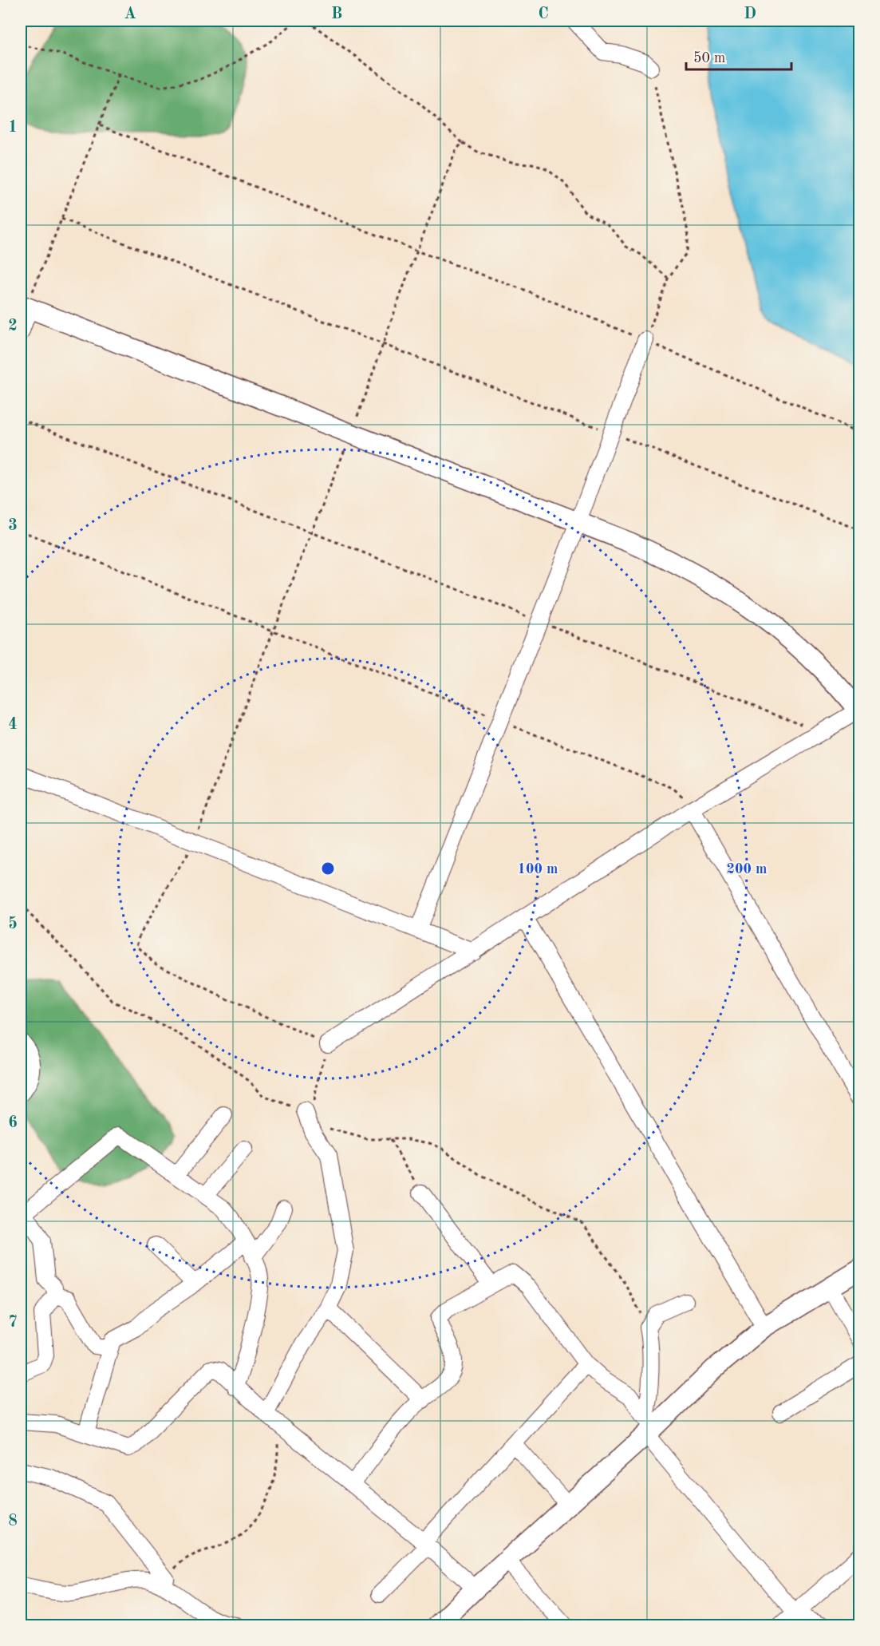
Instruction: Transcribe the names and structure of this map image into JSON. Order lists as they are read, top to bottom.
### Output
{
  "scale_bar": "50 m",
  "grid": {
    "columns": [
      "A",
      "B",
      "C",
      "D"
    ],
    "rows": [
      "1",
      "2",
      "3",
      "4",
      "5",
      "6",
      "7",
      "8"
    ]
  },
  "rings": ["100 m", "200 m"]
}
